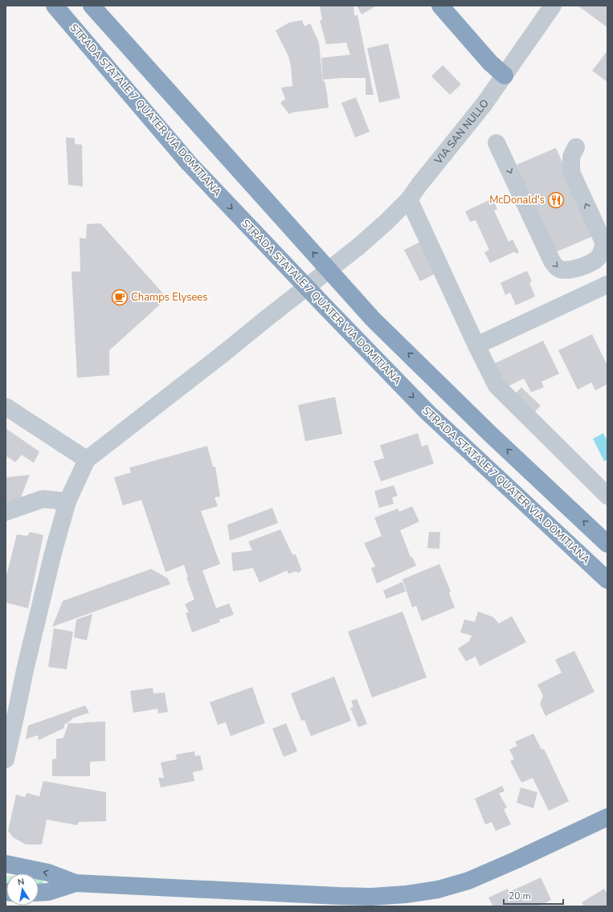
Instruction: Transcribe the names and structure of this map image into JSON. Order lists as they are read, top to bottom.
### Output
{
  "streets": {
    "highway": ["STRADA STATALE 7 QUATER VIA DOMITIANA"],
    "street": ["VIA SAN NULLO"]
  },
  "places": {
    "restaurant": ["McDonald's"],
    "cafe": ["Champs Elysees"]
  },
  "scale_bar": "20 m",
  "north": "top"
}
